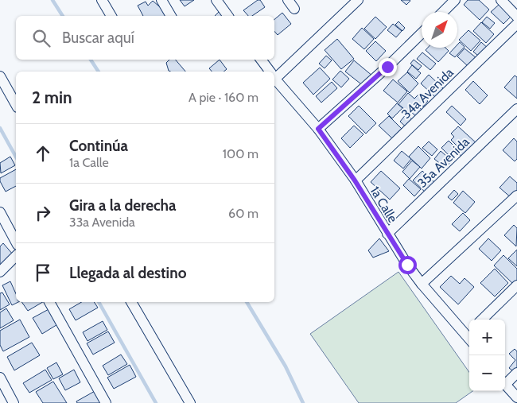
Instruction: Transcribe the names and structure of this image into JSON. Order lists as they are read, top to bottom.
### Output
{
  "streets": {
    "street": ["34a Avenida", "35a Avenida", "1a Calle"]
  },
  "crossings": [
    ["34a Avenida", "1a Calle"],
    ["35a Avenida", "1a Calle"]
  ],
  "north": "top right",
  "page": {
    "search": "Buscar aquí",
    "heading": ["2 min", "A pie · 160 m"],
    "list": [
      ["Continúa", "1a Calle", "100 m"],
      ["Gira a la derecha", "33a Avenida", "60 m"],
      "Llegada al destino"
    ],
    "map_buttons": ["+", "−"]
  }
}
